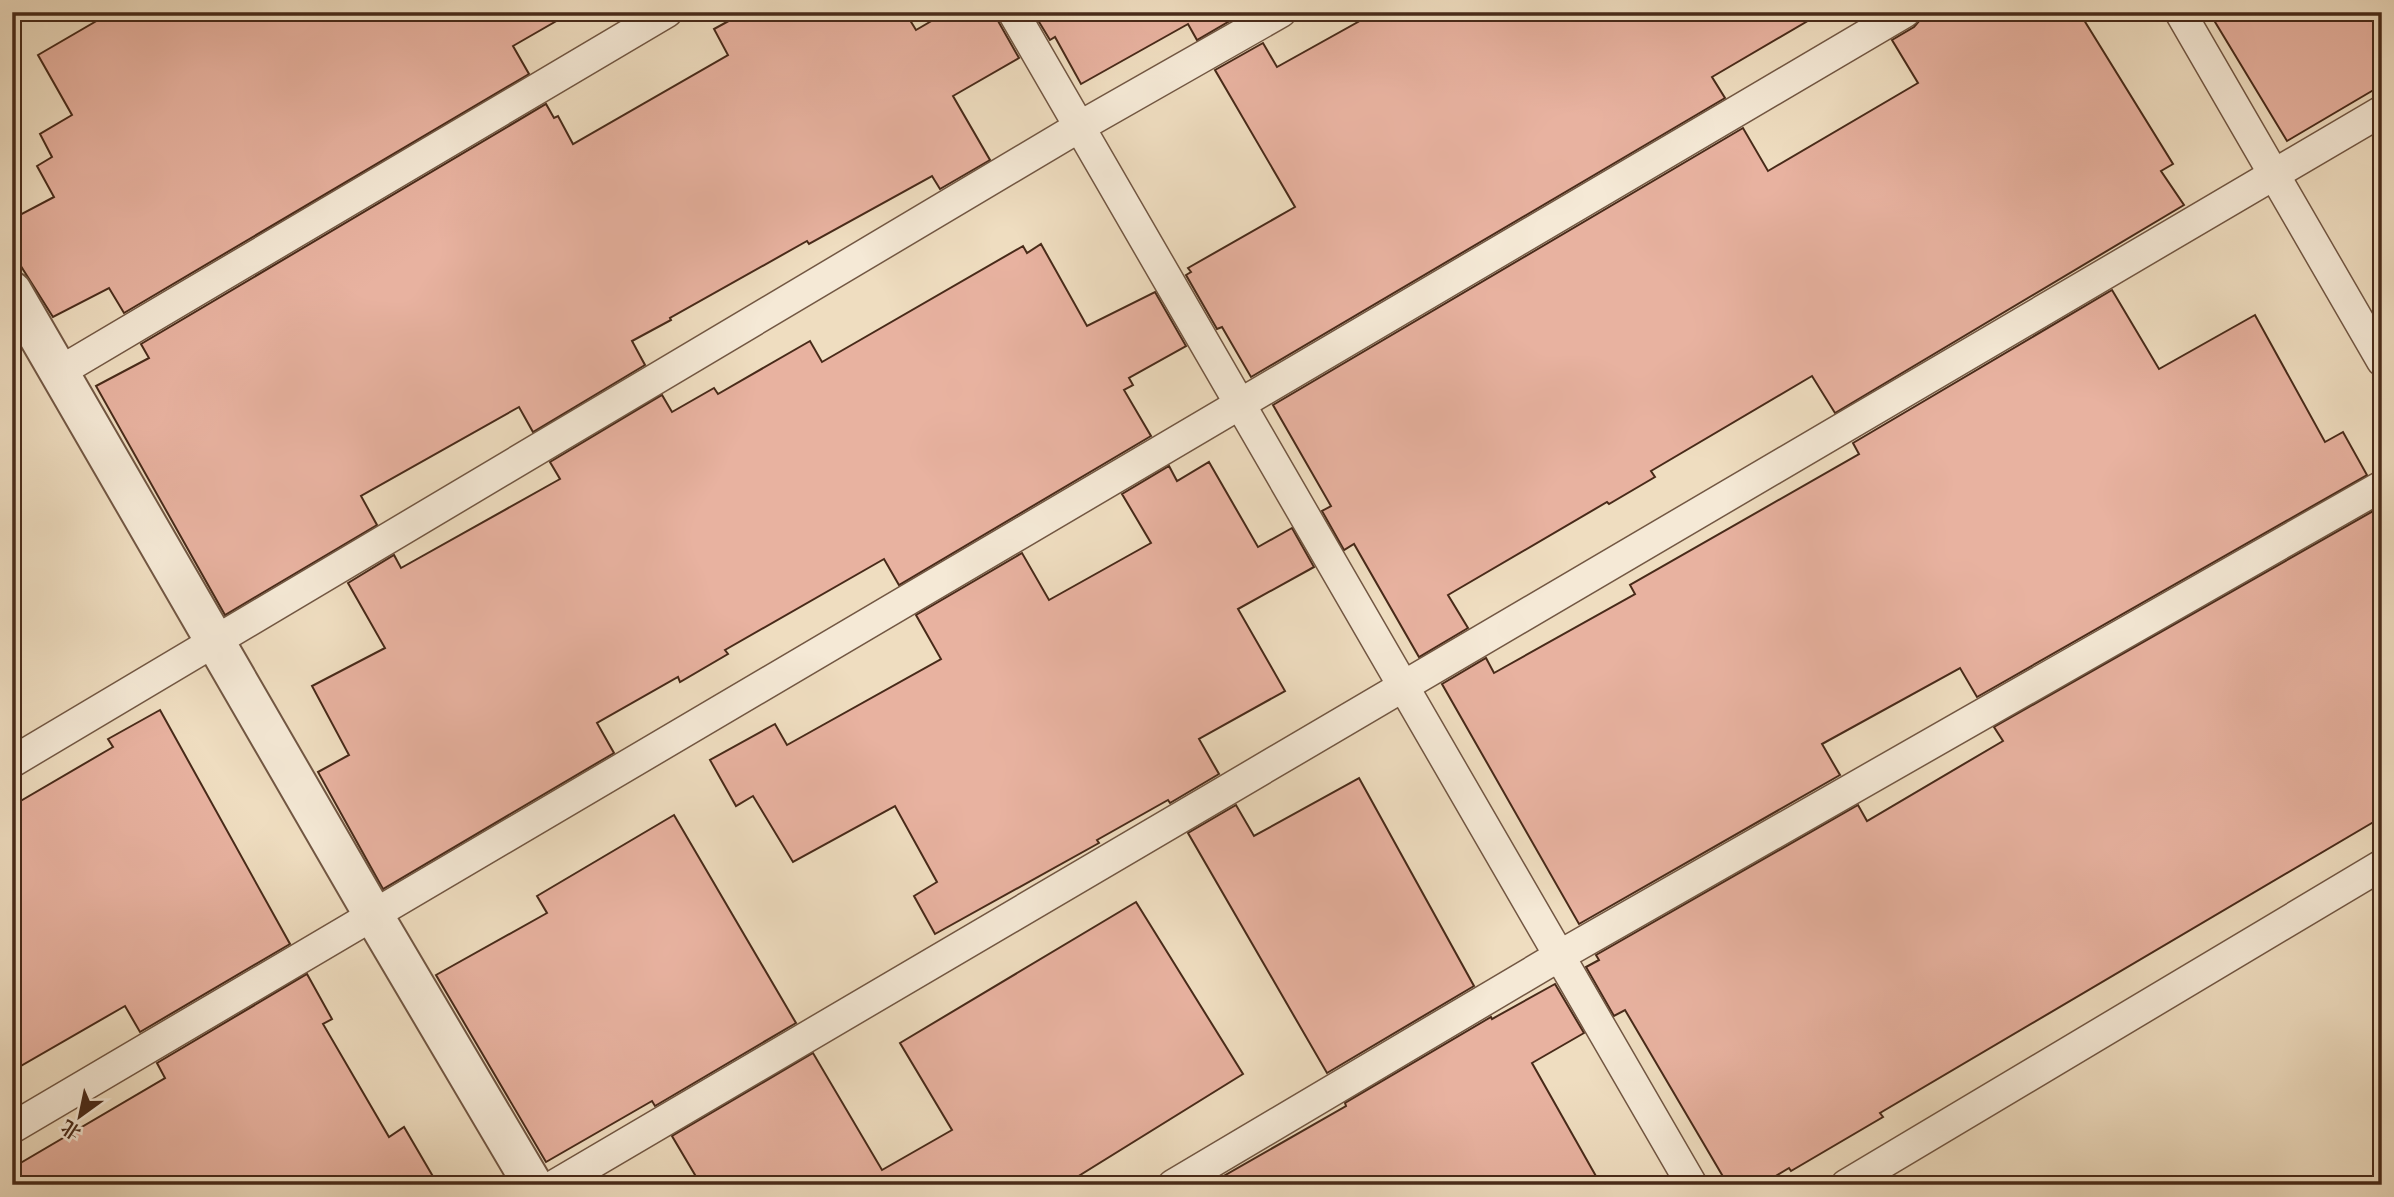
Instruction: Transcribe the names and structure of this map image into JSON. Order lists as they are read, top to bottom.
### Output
{
  "north": "bottom left"
}
